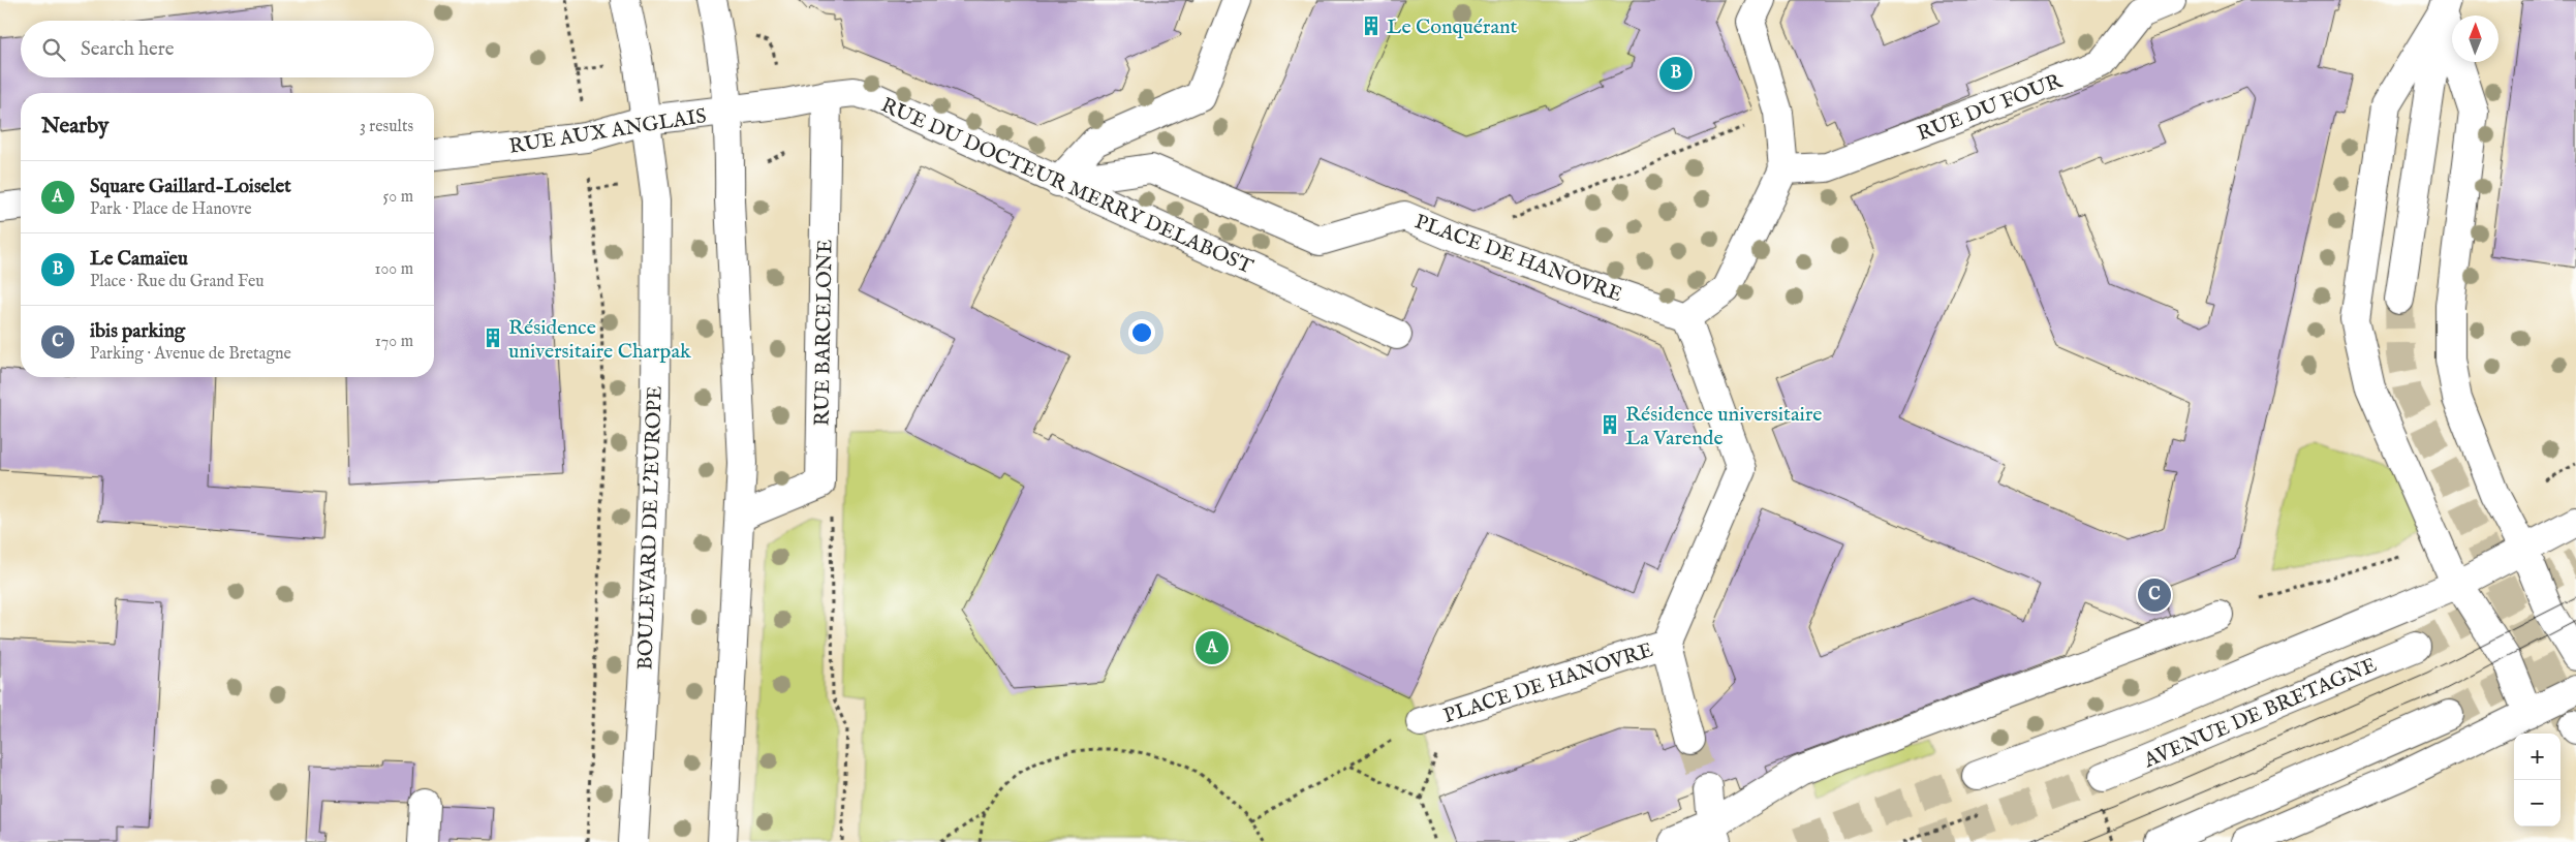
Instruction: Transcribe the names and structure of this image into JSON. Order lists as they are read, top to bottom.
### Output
{
  "streets": {
    "street": [
      "RUE DU FOUR",
      "RUE AUX ANGLAIS",
      "RUE DU DOCTEUR MERRY DELABOST",
      "PLACE DE HANOVRE",
      "RUE BARCELONE",
      "BOULEVARD DE L'EUROPE",
      "AVENUE DE BRETAGNE"
    ]
  },
  "crossings": [
    ["RUE AUX ANGLAIS", "RUE DU DOCTEUR MERRY DELABOST"],
    ["RUE AUX ANGLAIS", "BOULEVARD DE L'EUROPE"],
    ["RUE DU DOCTEUR MERRY DELABOST", "PLACE DE HANOVRE"],
    ["RUE DU DOCTEUR MERRY DELABOST", "RUE BARCELONE"]
  ],
  "places": {
    "building": ["Le Conquérant", "Résidence universitaire Charpak", "Résidence universitaire La Varende"]
  },
  "north": "top",
  "page": {
    "search": "Search here",
    "pins": ["B", "C", "A"],
    "heading": ["Nearby", "3 results"],
    "list": [
      {
        "mark": "A",
        "name": "Square Gaillard-Loiselet",
        "note": "Park · Place de Hanovre",
        "value": "50 m"
      },
      {
        "mark": "B",
        "name": "Le Camaïeu",
        "note": "Place · Rue du Grand Feu",
        "value": "100 m"
      },
      {
        "mark": "C",
        "name": "ibis parking",
        "note": "Parking · Avenue de Bretagne",
        "value": "170 m"
      }
    ],
    "map_buttons": ["+", "−"]
  }
}
